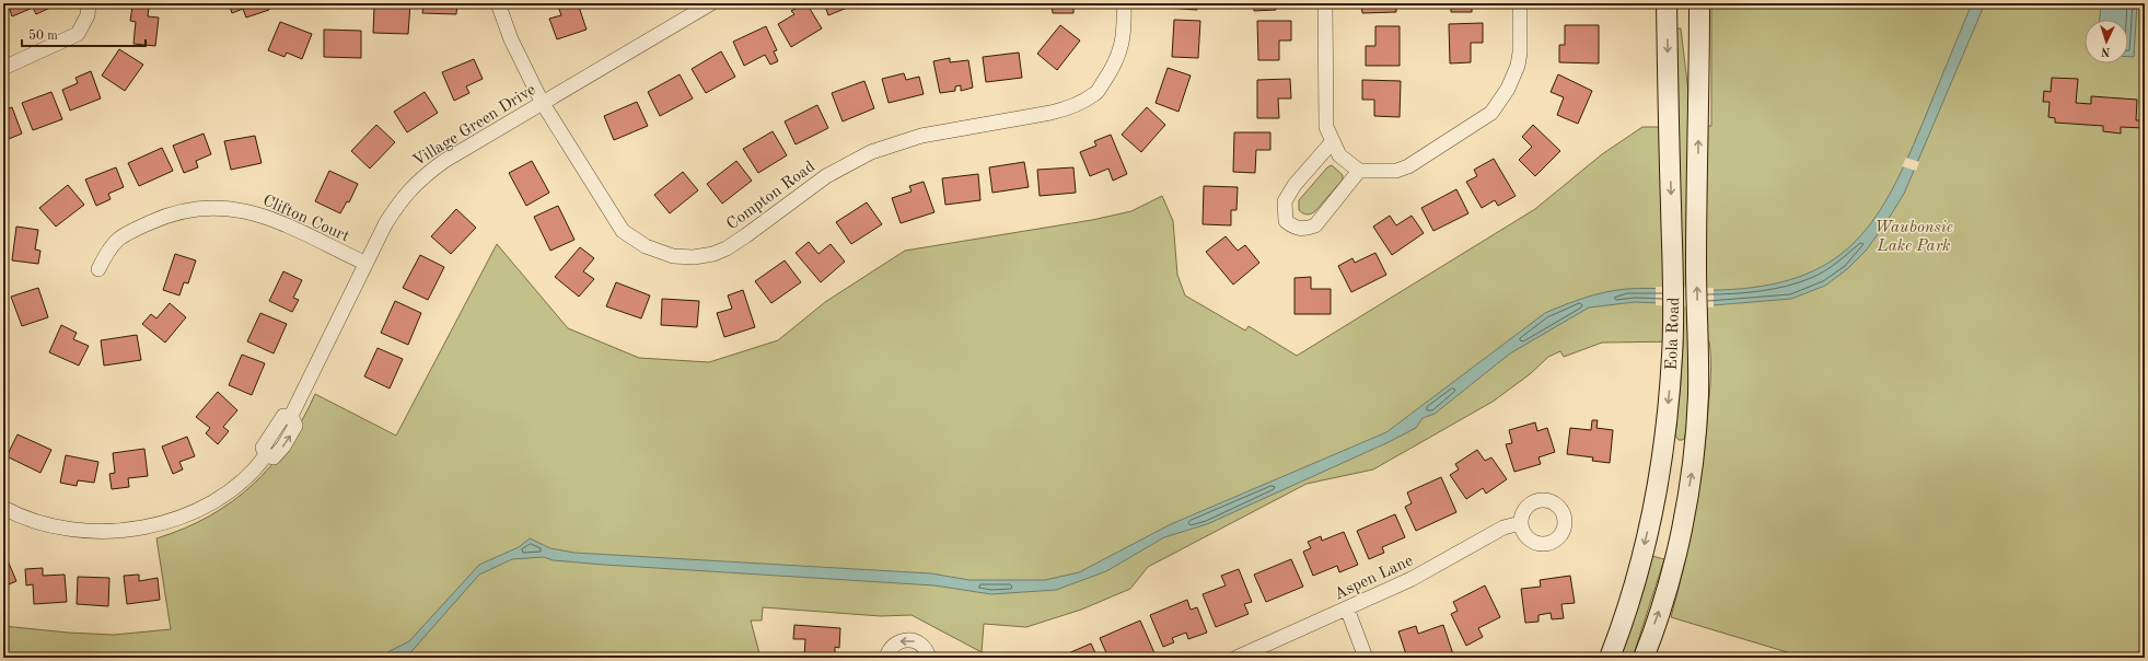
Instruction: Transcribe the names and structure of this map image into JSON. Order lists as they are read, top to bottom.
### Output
{
  "streets": {
    "main road": ["Eola Road"],
    "street": [
      "Village Green Drive",
      "Compton Road",
      "Clifton Court",
      "Aspen Lane"
    ]
  },
  "crossings": [
    ["Village Green Drive", "Compton Road"],
    ["Village Green Drive", "Clifton Court"]
  ],
  "parks": ["Waubonsie Lake Park"],
  "scale_bar": "50 m",
  "north": "bottom"
}
